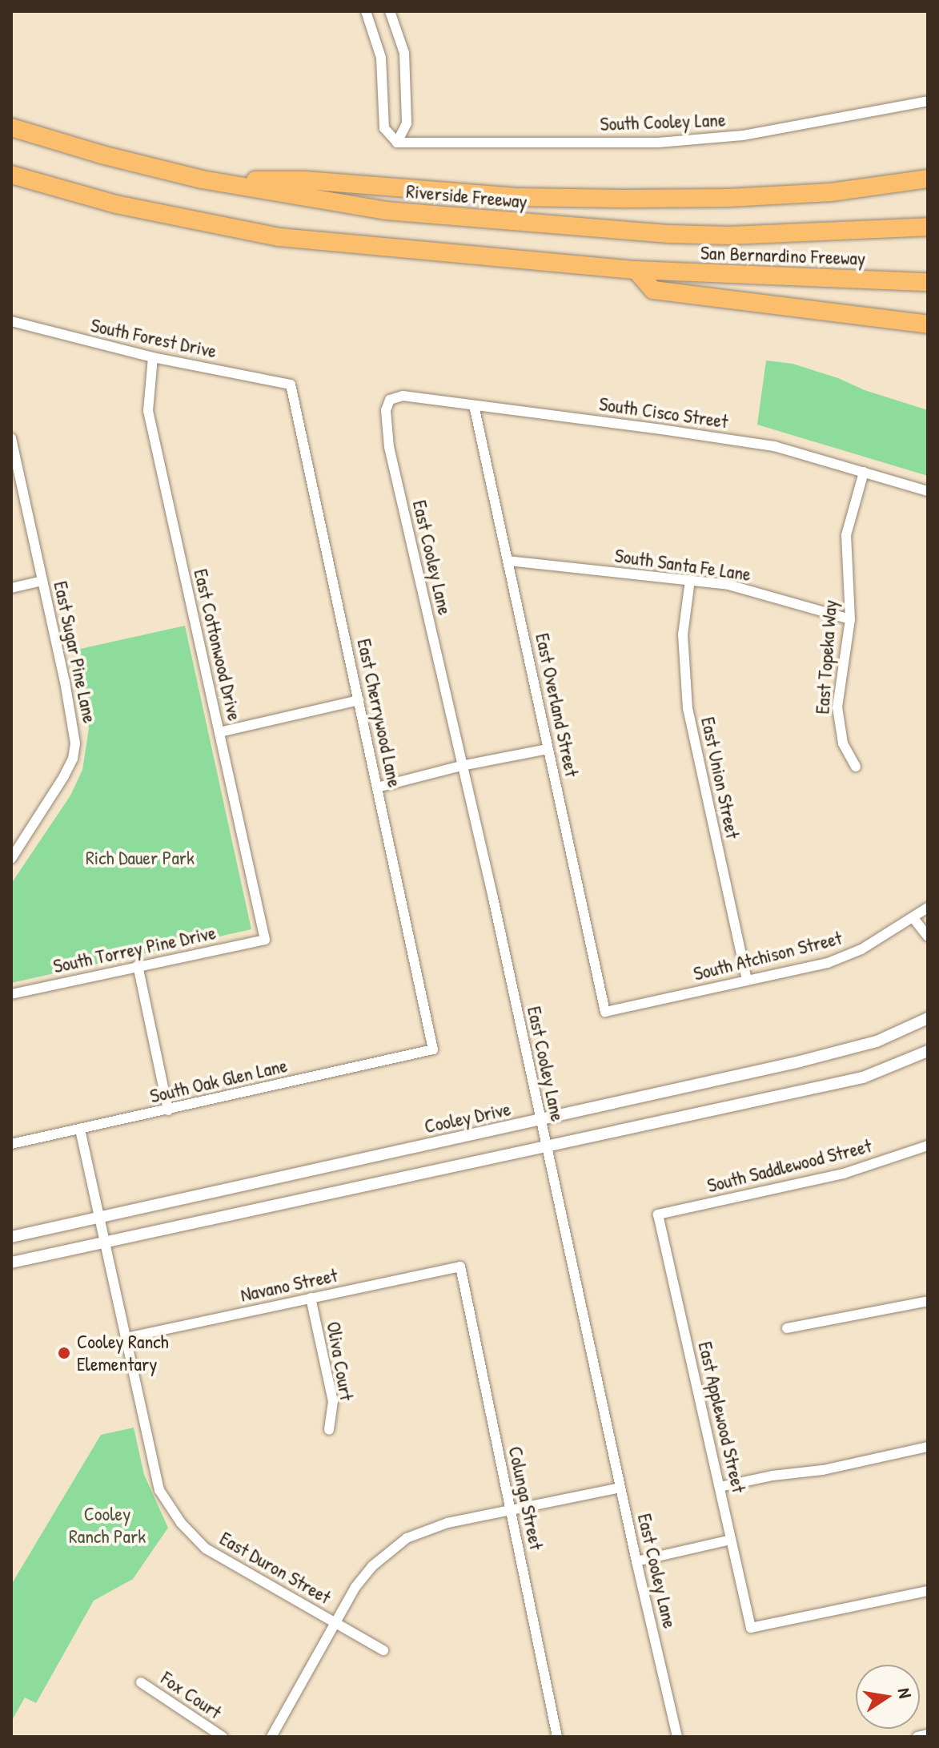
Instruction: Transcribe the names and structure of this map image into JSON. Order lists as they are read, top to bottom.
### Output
{
  "streets": {
    "highway": ["Riverside Freeway", "San Bernardino Freeway"],
    "street": [
      "South Cooley Lane",
      "South Forest Drive",
      "South Cisco Street",
      "East Cooley Lane",
      "South Santa Fe Lane",
      "East Cottonwood Drive",
      "East Sugar Pine Lane",
      "East Topeka Way",
      "East Overland Street",
      "East Cherrywood Lane",
      "East Union Street",
      "South Torrey Pine Drive",
      "South Atchison Street",
      "South Oak Glen Lane",
      "Cooley Drive",
      "South Saddlewood Street",
      "Navano Street",
      "Oliva Court",
      "East Applewood Street",
      "Colunga Street",
      "East Duron Street",
      "Fox Court"
    ]
  },
  "crossings": [
    ["South Forest Drive", "East Cottonwood Drive"],
    ["South Forest Drive", "East Cherrywood Lane"],
    ["South Cisco Street", "East Cooley Lane"],
    ["South Cisco Street", "East Topeka Way"],
    ["South Cisco Street", "East Overland Street"],
    ["East Cooley Lane", "Cooley Drive"],
    ["South Santa Fe Lane", "East Topeka Way"],
    ["South Santa Fe Lane", "East Overland Street"],
    ["South Santa Fe Lane", "East Union Street"],
    ["East Cottonwood Drive", "South Torrey Pine Drive"],
    ["East Overland Street", "South Atchison Street"],
    ["East Cherrywood Lane", "South Oak Glen Lane"],
    ["East Union Street", "South Atchison Street"],
    ["South Oak Glen Lane", "East Duron Street"],
    ["Cooley Drive", "East Duron Street"],
    ["South Saddlewood Street", "East Applewood Street"],
    ["Navano Street", "Oliva Court"],
    ["Navano Street", "Colunga Street"],
    ["Navano Street", "East Duron Street"]
  ],
  "parks": ["Rich Dauer Park", "Cooley Ranch Park"],
  "places": ["Cooley Ranch Elementary"],
  "north": "right"
}
